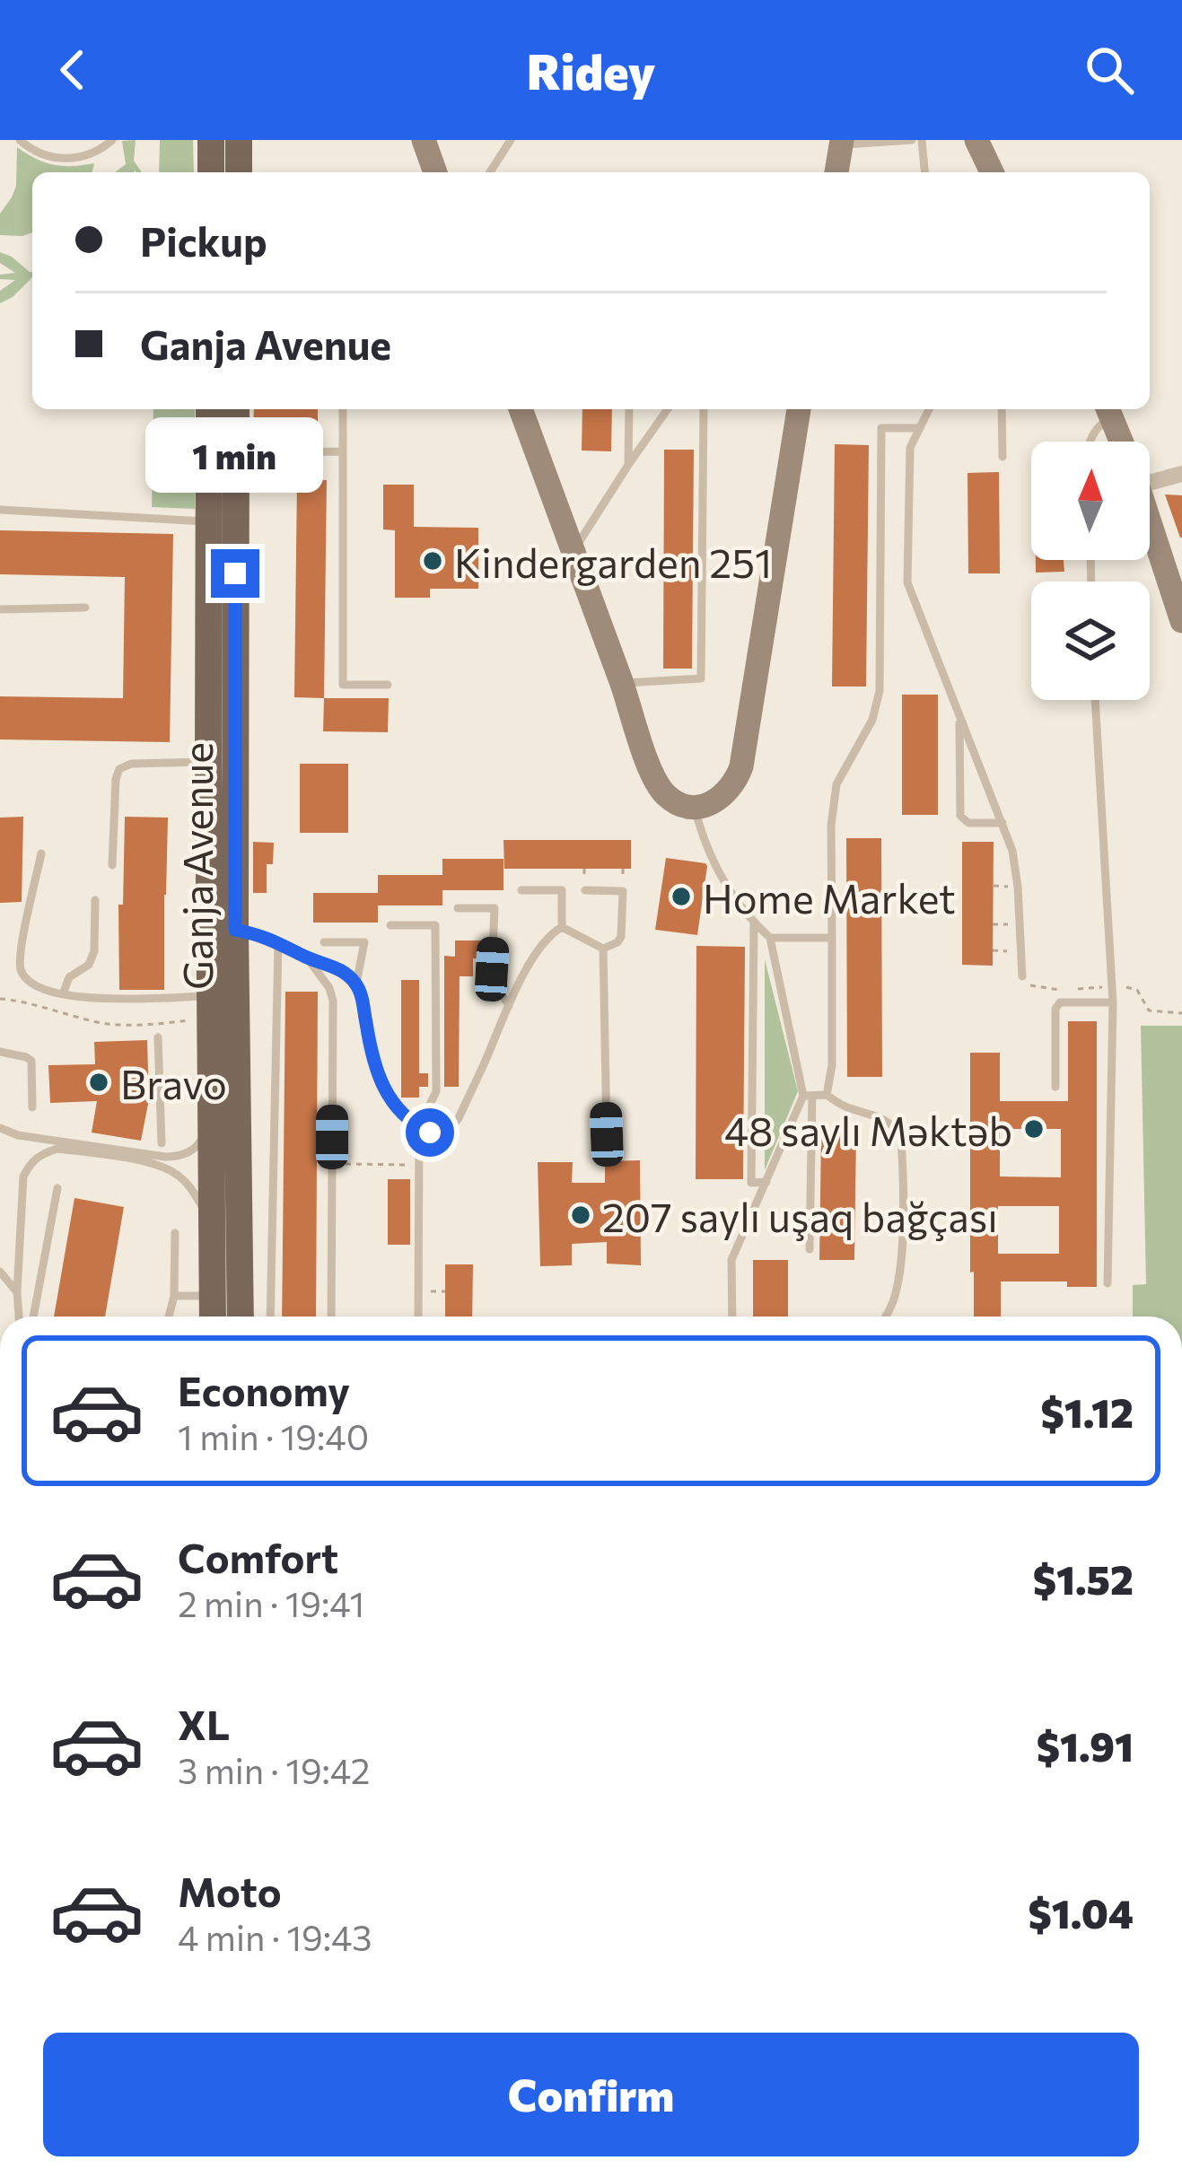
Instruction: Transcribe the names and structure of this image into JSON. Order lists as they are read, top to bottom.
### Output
{
  "streets": {
    "main road": ["Ganja Avenue"]
  },
  "places": [
    "Kindergarden 251",
    "Home Market",
    "Bravo",
    "48 saylı Məktəb",
    "207 saylı uşaq bağçası"
  ],
  "north": "top",
  "page": {
    "header": "Ridey",
    "banner": ["Pickup", "Ganja Avenue"],
    "bubble": "1 min",
    "list": [
      {
        "name": "Economy",
        "note": "1 min · 19:40",
        "value": "$1.12"
      },
      {
        "name": "Comfort",
        "note": "2 min · 19:41",
        "value": "$1.52"
      },
      {
        "name": "XL",
        "note": "3 min · 19:42",
        "value": "$1.91"
      },
      {
        "name": "Moto",
        "note": "4 min · 19:43",
        "value": "$1.04"
      }
    ],
    "buttons": "Confirm"
  }
}
